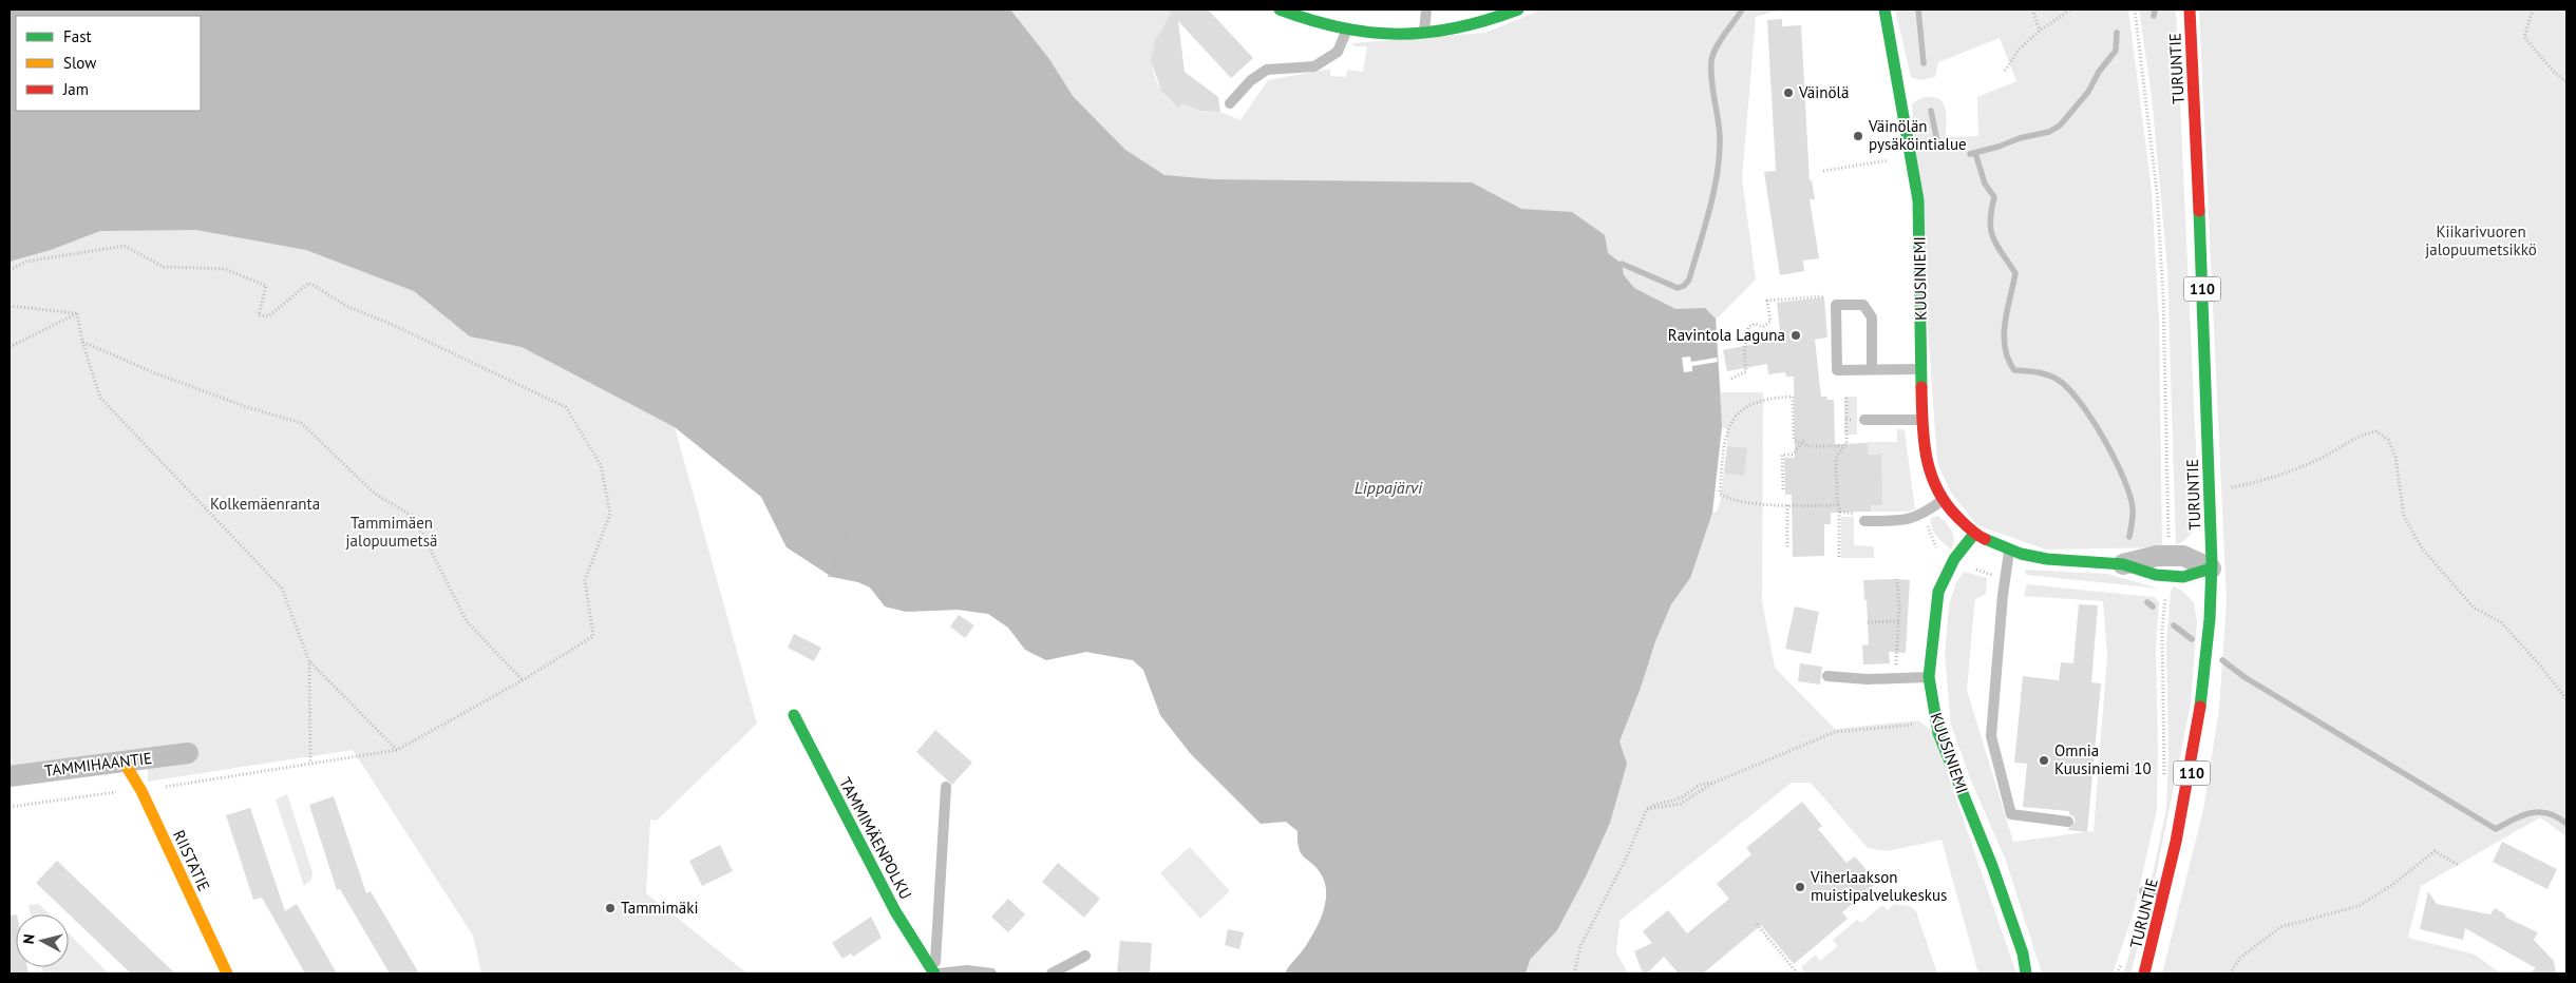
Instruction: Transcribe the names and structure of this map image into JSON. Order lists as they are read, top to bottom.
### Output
{
  "streets": {
    "street": [
      "TURUNTIE",
      "KUUSINIEMI",
      "110",
      "TAMMIHAANTIE",
      "TAMMIMÄENPOLKU",
      "RIISTATIE"
    ]
  },
  "crossings": [
    ["TURUNTIE", "KUUSINIEMI"],
    ["TAMMIHAANTIE", "RIISTATIE"]
  ],
  "water": ["Lippajärvi"],
  "parks": ["Kiikarivuoren jalopuumetsikkö", "Kolkemäenranta", "Tammimäen jalopuumetsä"],
  "places": [
    "Väinölä",
    "Väinölän pysäköintialue",
    "Ravintola Laguna",
    "Omnia Kuusiniemi 10",
    "Viherlaakson muistipalvelukeskus",
    "Tammimäki"
  ],
  "legend": ["Fast", "Slow", "Jam"],
  "north": "left"
}
